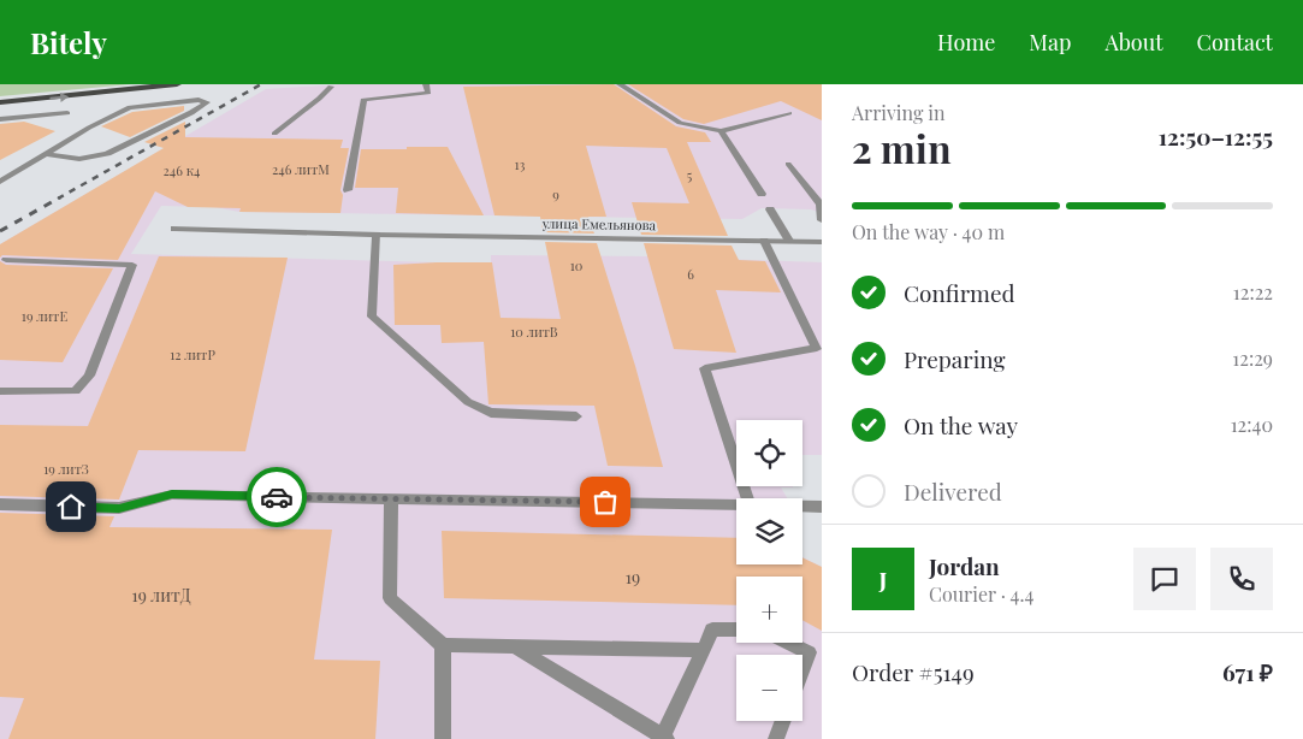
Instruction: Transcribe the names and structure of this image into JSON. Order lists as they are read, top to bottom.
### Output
{
  "streets": {
    "street": ["улица Емельянова"]
  },
  "house_numbers": [
    "13",
    "246 литМ",
    "246 к4",
    "5",
    "9",
    "10",
    "6",
    "19 литЕ",
    "10 литВ",
    "12 литР",
    "19 литЗ",
    "19",
    "19 литД"
  ],
  "page": {
    "header": "Bitely",
    "nav": [
      "Home",
      "Map",
      "About",
      "Contact"
    ],
    "heading": ["2 min", "Arriving in", "12:50–12:55"],
    "panel": [
      "Jordan",
      "Courier · 4.4",
      "Order #5149",
      "671 ₽"
    ],
    "bar": "On the way · 40 m",
    "list": [
      ["Confirmed", "12:22"],
      ["Preparing", "12:29"],
      ["On the way", "12:40"],
      "Delivered"
    ],
    "map_buttons": ["+", "−"],
    "round": "J"
  }
}
